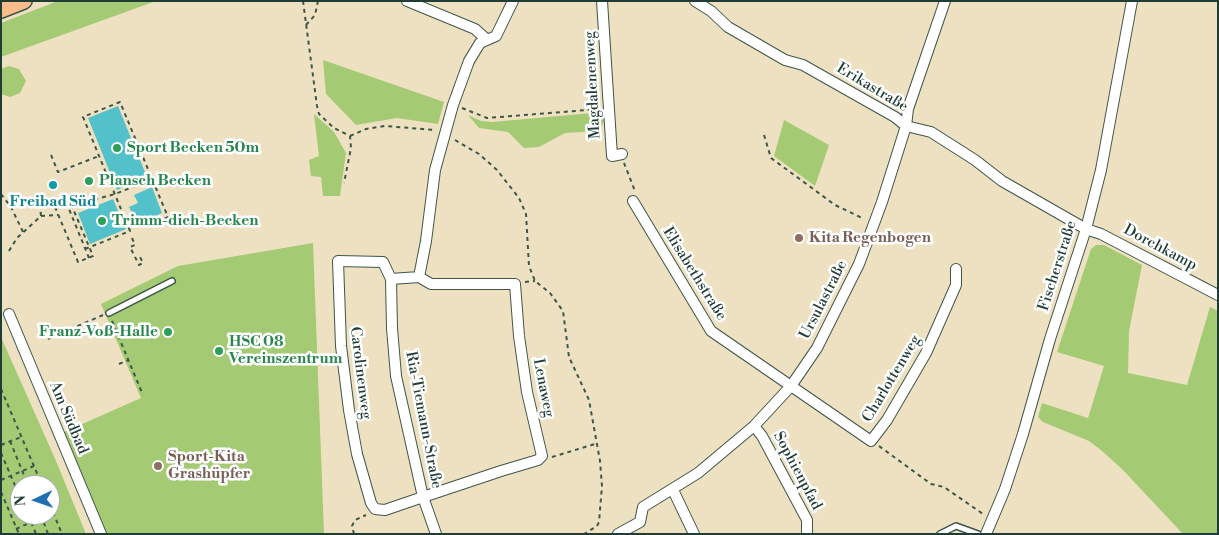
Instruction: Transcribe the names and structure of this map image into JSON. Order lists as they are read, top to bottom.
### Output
{
  "streets": {
    "street": [
      "Magdalenenweg",
      "Erikastraße",
      "Dorchkamp",
      "Fischerstraße",
      "Elisabethstraße",
      "Ursulastraße",
      "Carolinenweg",
      "Charlottenweg",
      "Lenaweg",
      "Am Südbad",
      "Ria-Tiemann-Straße",
      "Sophienpfad"
    ]
  },
  "crossings": [
    ["Erikastraße", "Dorchkamp"],
    ["Erikastraße", "Fischerstraße"],
    ["Erikastraße", "Ursulastraße"],
    ["Dorchkamp", "Fischerstraße"],
    ["Elisabethstraße", "Ursulastraße"],
    ["Elisabethstraße", "Charlottenweg"],
    ["Ursulastraße", "Charlottenweg"],
    ["Ursulastraße", "Sophienpfad"],
    ["Carolinenweg", "Lenaweg"],
    ["Carolinenweg", "Ria-Tiemann-Straße"],
    ["Lenaweg", "Ria-Tiemann-Straße"]
  ],
  "places": [
    "Sport Becken 50m",
    "Plansch Becken",
    "Freibad Süd",
    "Trimm-dich-Becken",
    "Kita Regenbogen",
    "Franz-Voß-Halle",
    "HSC 08 Vereinszentrum",
    "Sport-Kita Grashüpfer"
  ],
  "north": "left"
}
